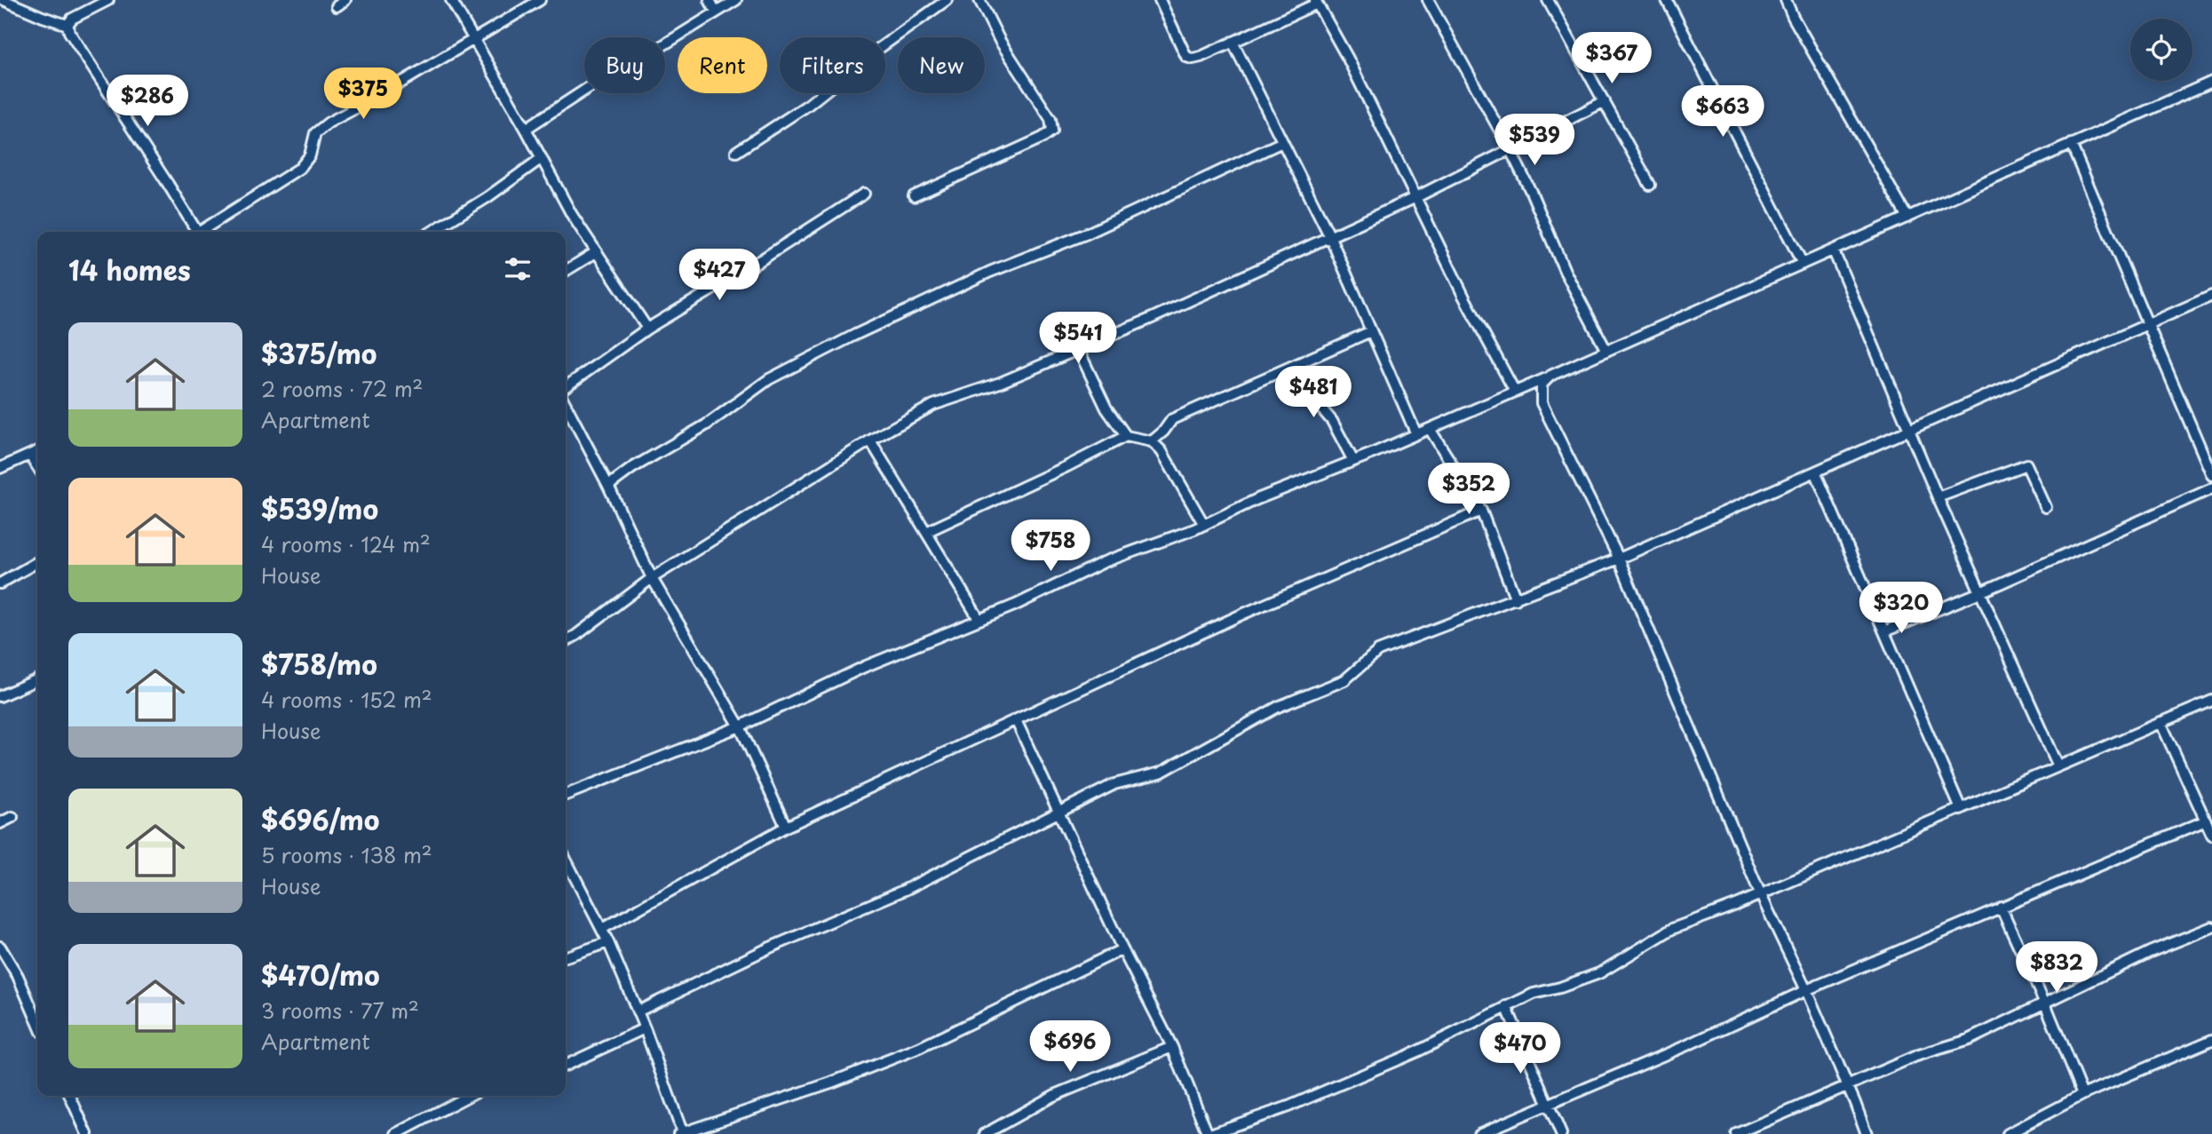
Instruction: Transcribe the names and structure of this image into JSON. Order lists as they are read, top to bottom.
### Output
{
  "page": {
    "price": [
      "$367",
      "$375",
      "$286",
      "$663",
      "$539",
      "$427",
      "$541",
      "$481",
      "$352",
      "$758",
      "$320",
      "$832",
      "$696",
      "$470"
    ],
    "chip": [
      "Buy",
      "Rent",
      "Filters",
      "New"
    ],
    "heading": "14 homes",
    "list": [
      {
        "name": "$375/mo",
        "note": "2 rooms · 72 m² · Apartment"
      },
      {
        "name": "$539/mo",
        "note": "4 rooms · 124 m² · House"
      },
      {
        "name": "$758/mo",
        "note": "4 rooms · 152 m² · House"
      },
      {
        "name": "$696/mo",
        "note": "5 rooms · 138 m² · House"
      },
      {
        "name": "$470/mo",
        "note": "3 rooms · 77 m² · Apartment"
      }
    ]
  }
}
